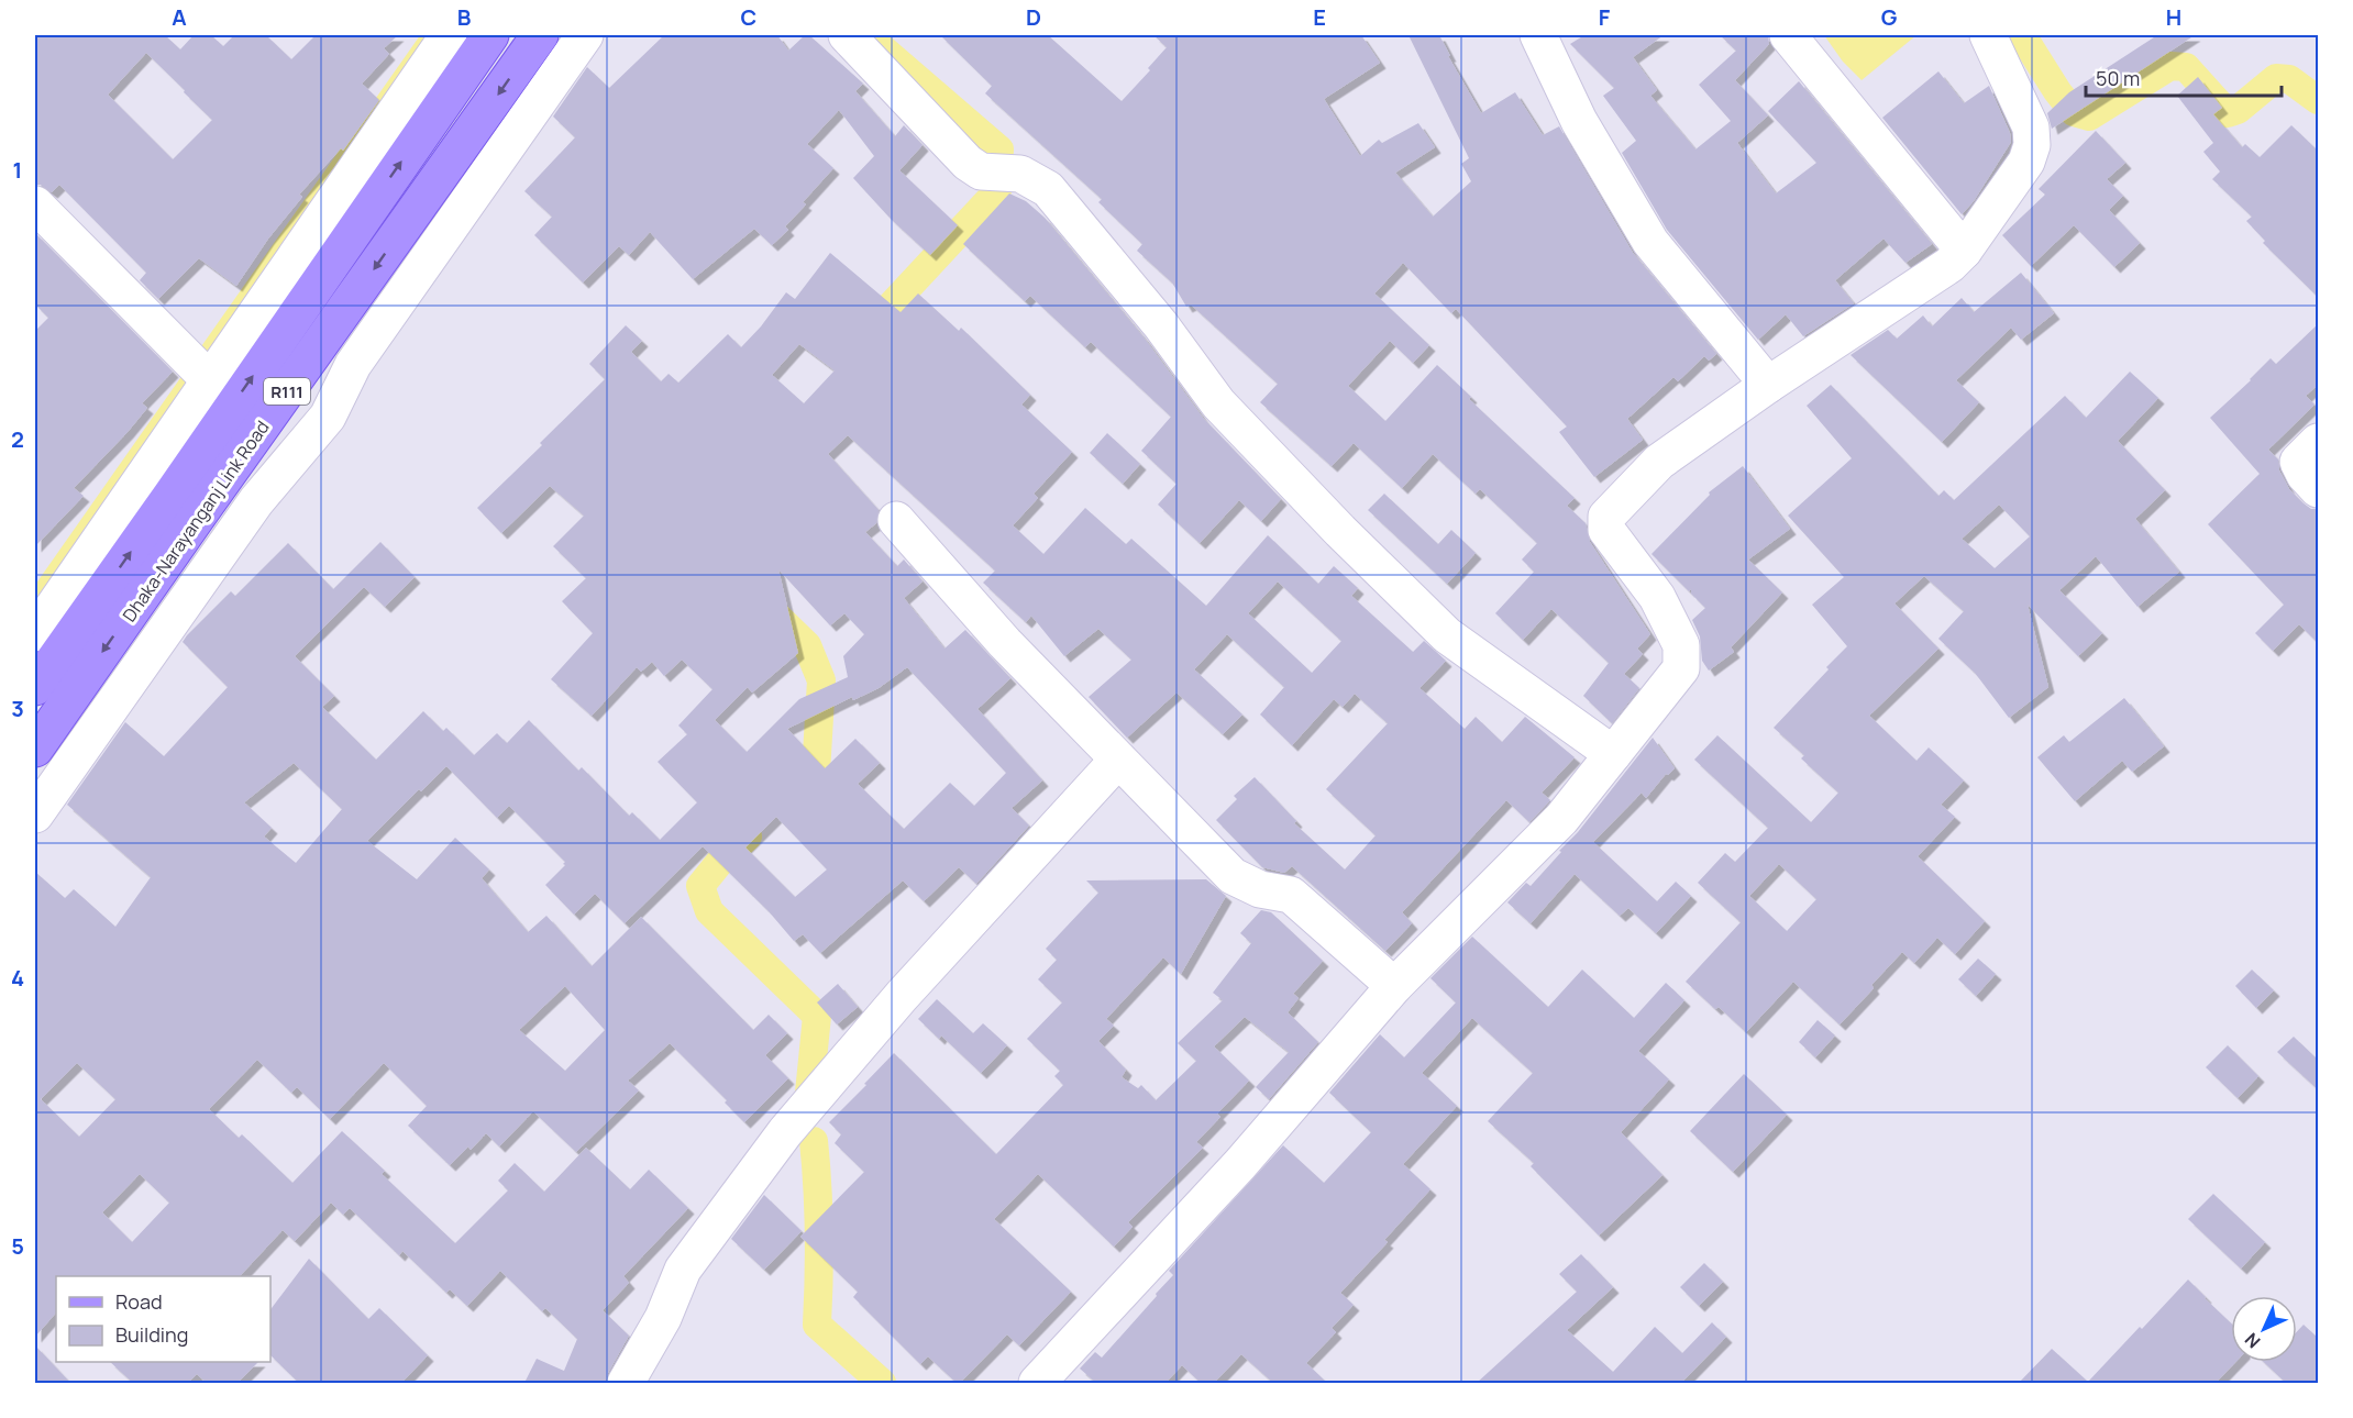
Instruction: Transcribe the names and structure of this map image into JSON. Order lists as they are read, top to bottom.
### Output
{
  "streets": {
    "main road": ["R111", "Dhaka-Narayanganj Link Road"]
  },
  "legend": ["Road", "Building"],
  "scale_bar": "50 m",
  "north": "bottom left",
  "grid": {
    "columns": [
      "A",
      "B",
      "C",
      "D",
      "E",
      "F",
      "G",
      "H"
    ],
    "rows": [
      "1",
      "2",
      "3",
      "4",
      "5"
    ]
  }
}
